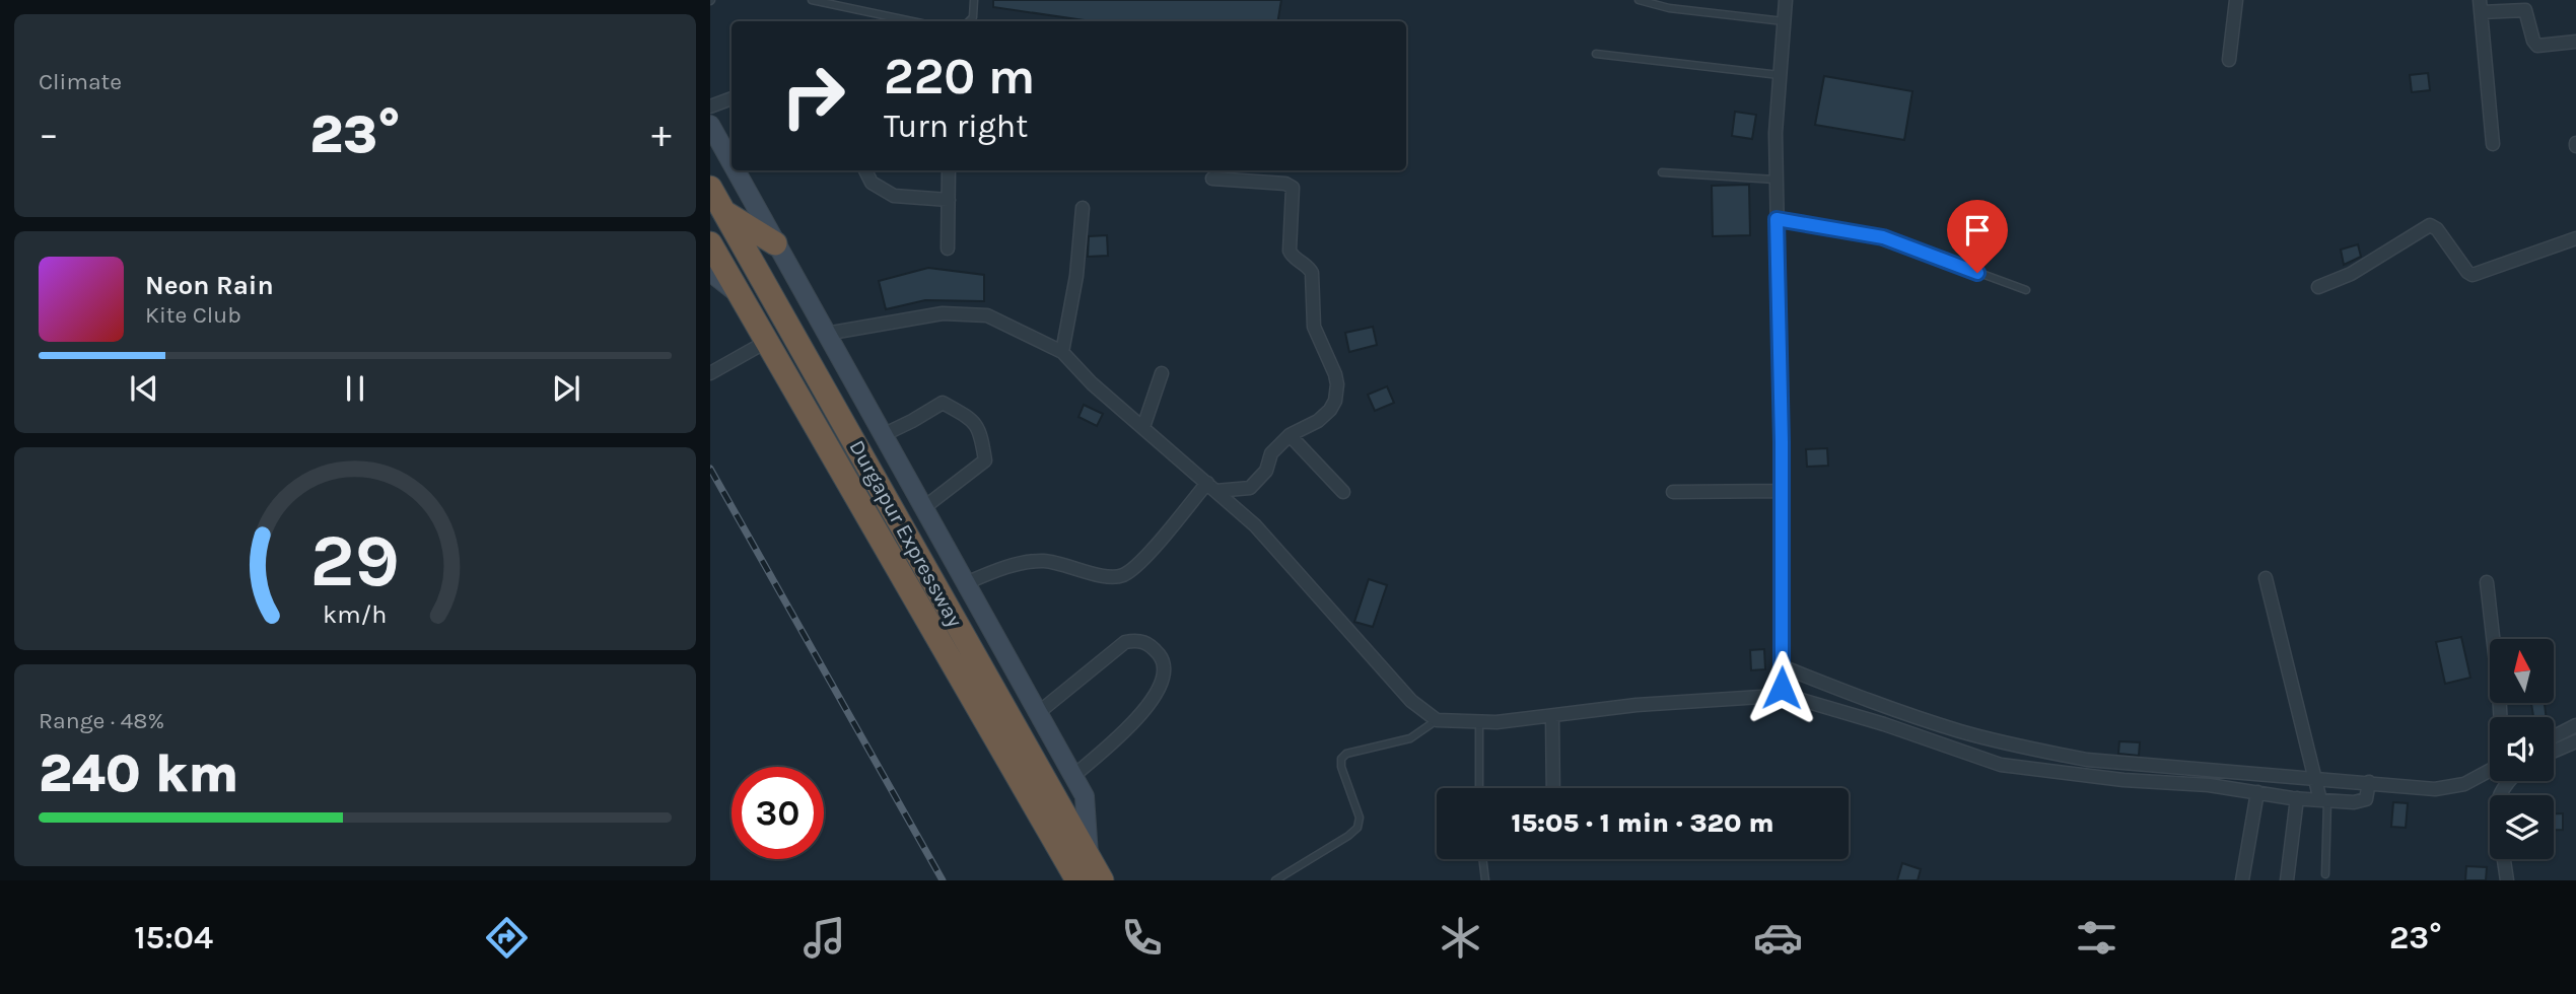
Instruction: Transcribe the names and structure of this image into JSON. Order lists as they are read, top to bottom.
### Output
{
  "streets": {
    "highway": ["Durgapur Expressway"]
  },
  "north": "top",
  "page": {
    "tile": [
      "Climate",
      ["Range · 48%", "240 km"]
    ],
    "turn": ["220 m", "Turn right"],
    "heat": ["−", "23°", "+"],
    "song": ["Neon Rain", "Kite Club"],
    "limit": "30",
    "trip": "15:05 · 1 min · 320 m",
    "tabs": ["15:04", "23°"],
    "gauge": ["29", "km/h"]
  }
}
